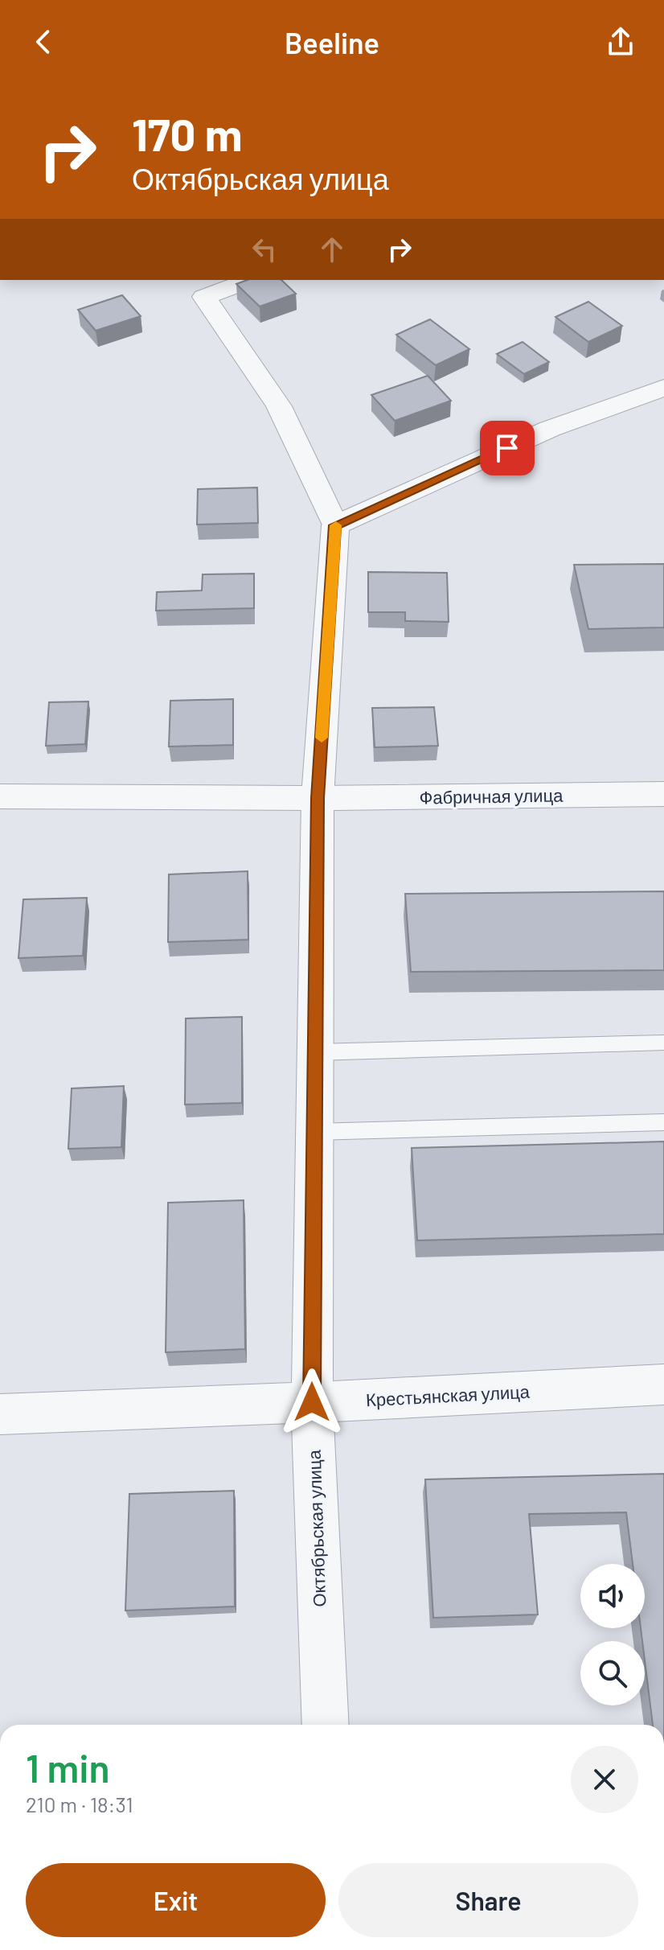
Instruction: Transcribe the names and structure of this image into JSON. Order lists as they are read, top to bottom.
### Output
{
  "streets": {
    "street": ["Фабричная улица", "Крестьянская улица", "Октябрьская улица"]
  },
  "crossings": [
    ["Фабричная улица", "Октябрьская улица"],
    ["Крестьянская улица", "Октябрьская улица"]
  ],
  "page": {
    "header": "Beeline",
    "turn": ["170 m", "Октябрьская улица"],
    "heading": ["1 min", "210 m · 18:31"],
    "buttons": ["Exit", "Share"]
  }
}
